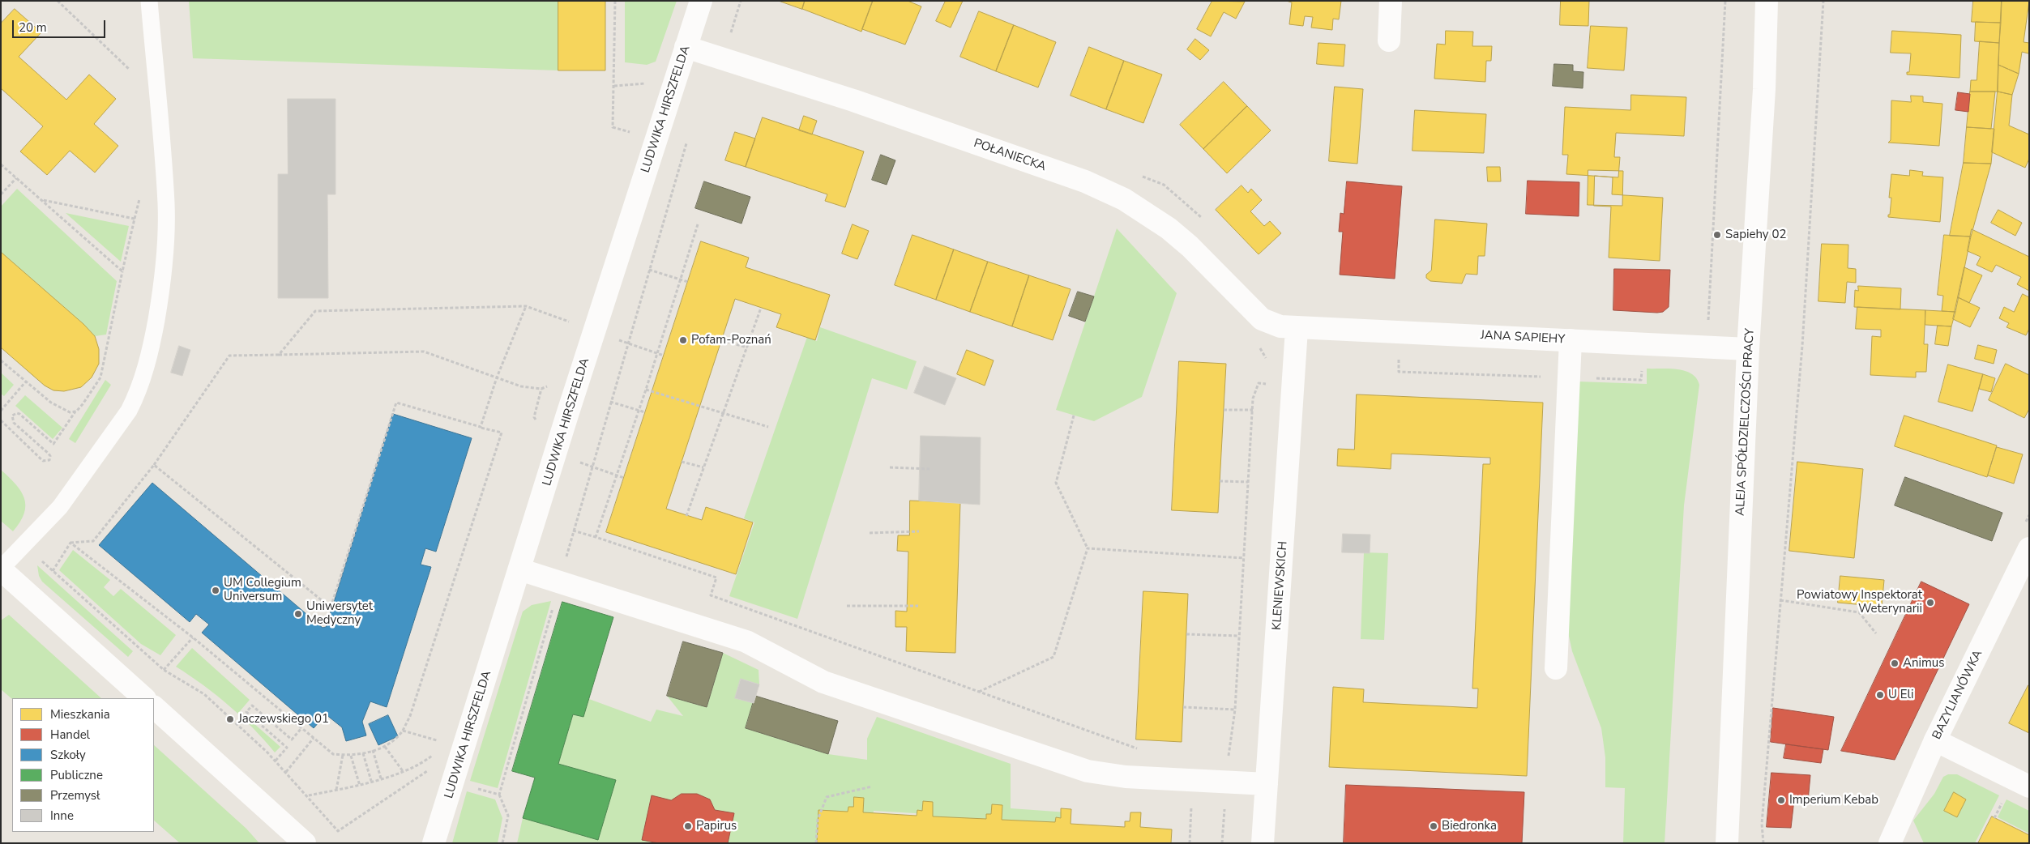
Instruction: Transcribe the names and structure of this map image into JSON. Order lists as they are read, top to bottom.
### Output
{
  "streets": {
    "street": [
      "LUDWIKA HIRSZFELDA",
      "POŁANIECKA",
      "JANA SAPIEHY",
      "ALEJA SPÓŁDZIELCZOŚCI PRACY",
      "KLENIEWSKICH",
      "BAZYLIANÓWKA"
    ]
  },
  "crossings": [
    ["LUDWIKA HIRSZFELDA", "POŁANIECKA"],
    ["POŁANIECKA", "JANA SAPIEHY"],
    ["POŁANIECKA", "KLENIEWSKICH"],
    ["JANA SAPIEHY", "ALEJA SPÓŁDZIELCZOŚCI PRACY"],
    ["JANA SAPIEHY", "KLENIEWSKICH"]
  ],
  "places": [
    "Sapiehy 02",
    "Pofam-Poznań",
    "UM Collegium Universum",
    "Powiatowy Inspektorat Weterynarii",
    "Uniwersytet Medyczny",
    "Animus",
    "U Eli",
    "Jaczewskiego 01",
    "Imperium Kebab",
    "Papirus",
    "Biedronka"
  ],
  "legend": [
    "Mieszkania",
    "Handel",
    "Szkoły",
    "Publiczne",
    "Przemysł",
    "Inne"
  ],
  "scale_bar": "20 m"
}
